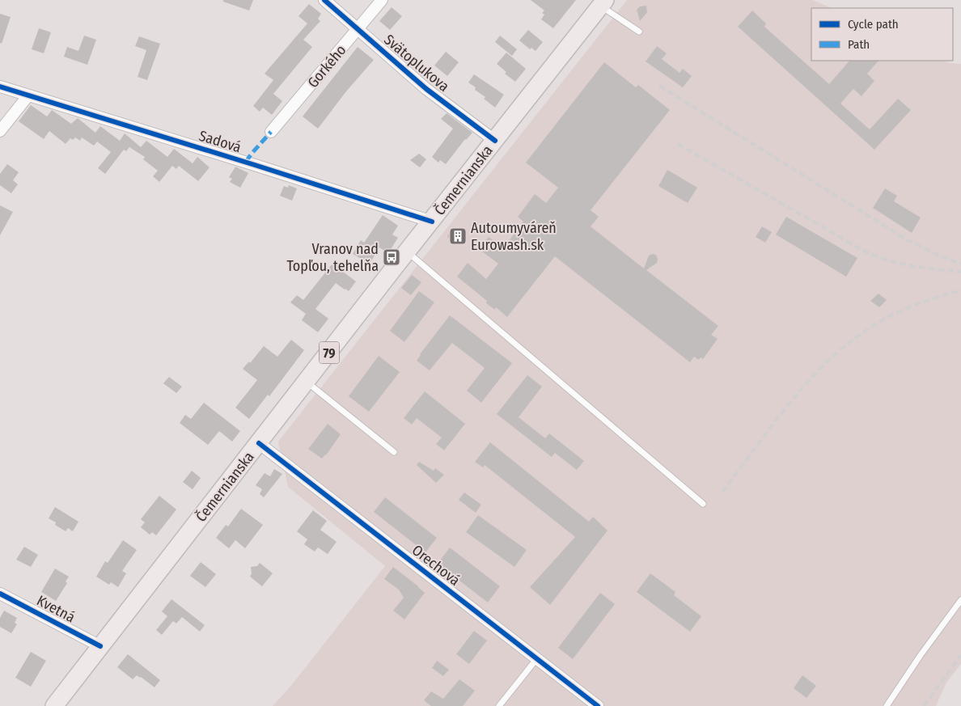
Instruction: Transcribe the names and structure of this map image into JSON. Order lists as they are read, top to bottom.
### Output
{
  "streets": {
    "main road": ["Čemernianska", "79"],
    "street": [
      "Svätoplukova",
      "Gorkého",
      "Sadová",
      "Orechová",
      "Kvetná"
    ]
  },
  "crossings": [
    ["Svätoplukova", "Gorkého"],
    ["Svätoplukova", "Čemernianska"],
    ["Sadová", "Čemernianska"],
    ["Čemernianska", "Orechová"],
    ["Čemernianska", "Kvetná"]
  ],
  "places": {
    "building": ["Autoumyváreň Eurowash.sk"],
    "bus stop": ["Vranov nad Topľou, tehelňa"]
  },
  "legend": ["Cycle path", "Path"]
}
